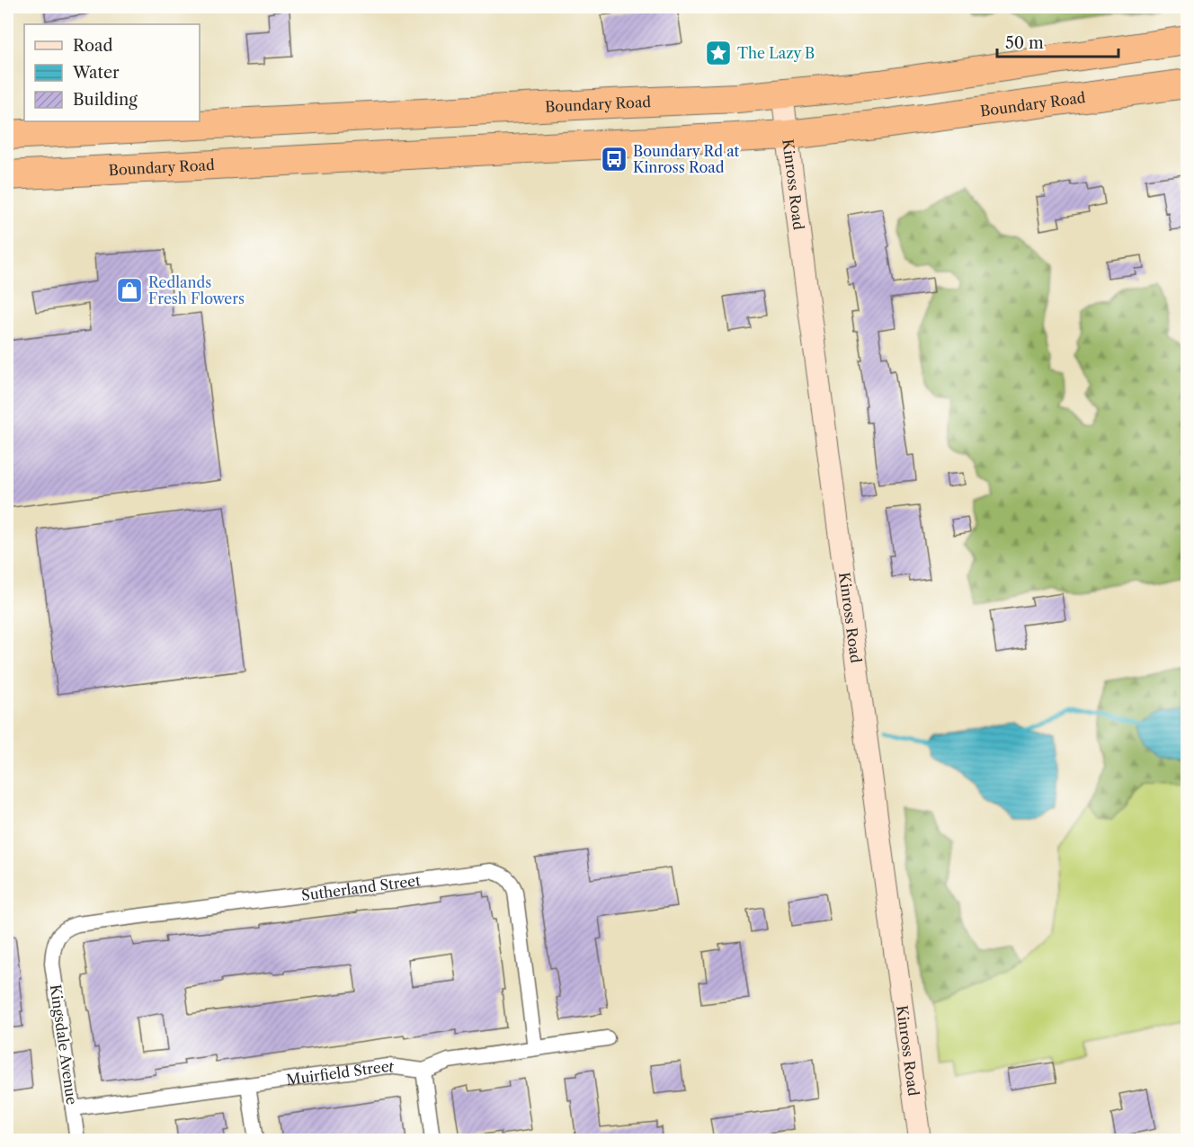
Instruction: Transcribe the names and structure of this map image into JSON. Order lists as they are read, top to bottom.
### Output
{
  "streets": {
    "highway": ["Boundary Road"],
    "street": [
      "Kinross Road",
      "Sutherland Street",
      "Kingsdale Avenue",
      "Muirfield Street"
    ]
  },
  "crossings": [
    ["Boundary Road", "Kinross Road"],
    ["Sutherland Street", "Kingsdale Avenue"],
    ["Sutherland Street", "Muirfield Street"],
    ["Kingsdale Avenue", "Muirfield Street"]
  ],
  "places": {
    "place": ["The Lazy B"],
    "bus stop": ["Boundary Rd at Kinross Road"],
    "shop": ["Redlands Fresh Flowers"]
  },
  "legend": ["Road", "Water", "Building"],
  "scale_bar": "50 m"
}
